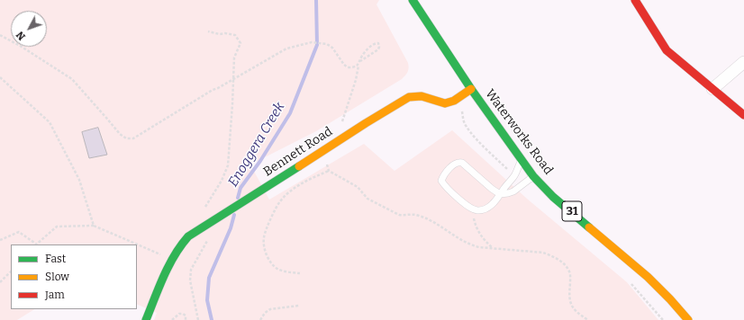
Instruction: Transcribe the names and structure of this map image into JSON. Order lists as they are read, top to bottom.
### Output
{
  "streets": {
    "street": ["Waterworks Road", "Bennett Road", "31"]
  },
  "crossings": [
    ["Waterworks Road", "Bennett Road"]
  ],
  "water": ["Enoggera Creek"],
  "legend": ["Fast", "Slow", "Jam"],
  "north": "bottom left"
}
